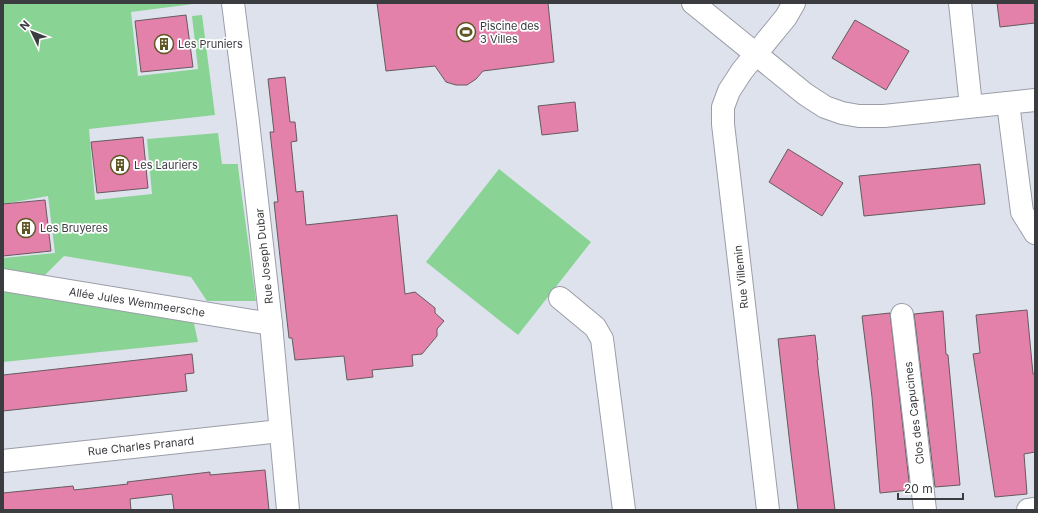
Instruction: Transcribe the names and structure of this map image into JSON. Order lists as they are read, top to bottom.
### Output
{
  "streets": {
    "street": [
      "Rue Joseph Dubar",
      "Rue Villemin",
      "Allée Jules Wemmeersche",
      "Clos des Capucines",
      "Rue Charles Pranard"
    ]
  },
  "crossings": [
    ["Rue Joseph Dubar", "Allée Jules Wemmeersche"],
    ["Rue Joseph Dubar", "Rue Charles Pranard"]
  ],
  "places": {
    "sports": ["Piscine des 3 Villes"],
    "building": ["Les Pruniers", "Les Lauriers", "Les Bruyeres"]
  },
  "scale_bar": "20 m",
  "north": "top left"
}
